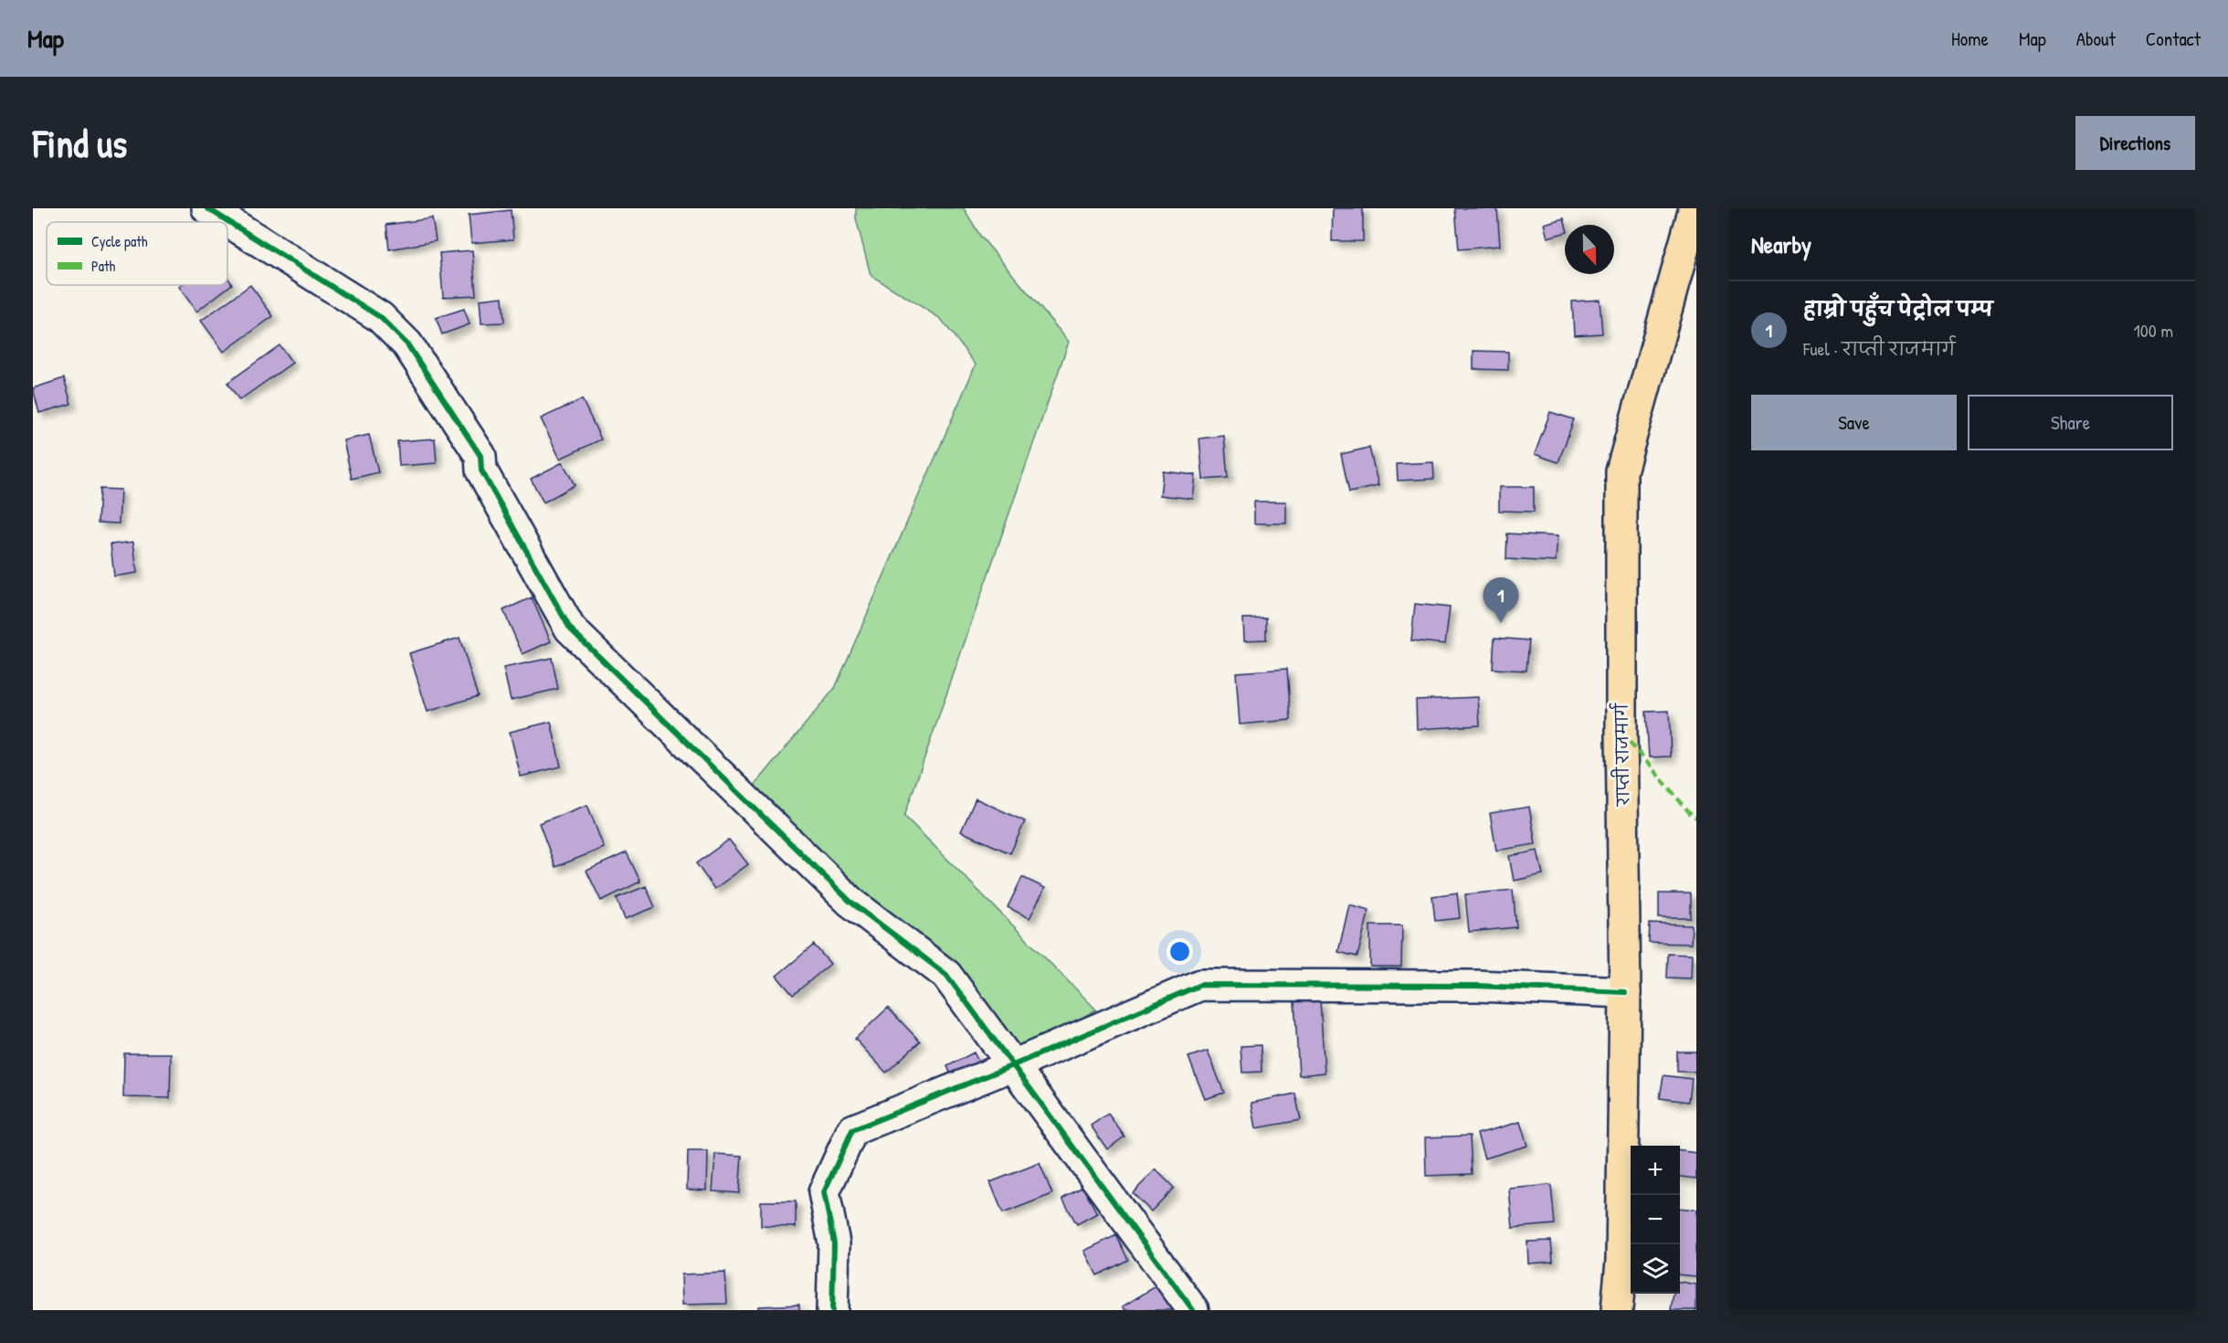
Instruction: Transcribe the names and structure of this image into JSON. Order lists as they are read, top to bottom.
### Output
{
  "streets": {
    "main road": ["राप्ती राजमार्ग"]
  },
  "legend": ["Cycle path", "Path"],
  "north": "bottom",
  "page": {
    "header": "Map",
    "nav": [
      "Home",
      "Map",
      "About",
      "Contact"
    ],
    "buttons": [
      "Directions",
      ["Save", "Share"]
    ],
    "title": "Find us",
    "heading": "Nearby",
    "list": [
      {
        "mark": "1",
        "name": "हाम्रो पहुँच पेट्रोल पम्प",
        "note": "Fuel · राप्ती राजमार्ग",
        "value": "100 m"
      }
    ],
    "pins": "1",
    "map_buttons": ["+", "−"]
  }
}
